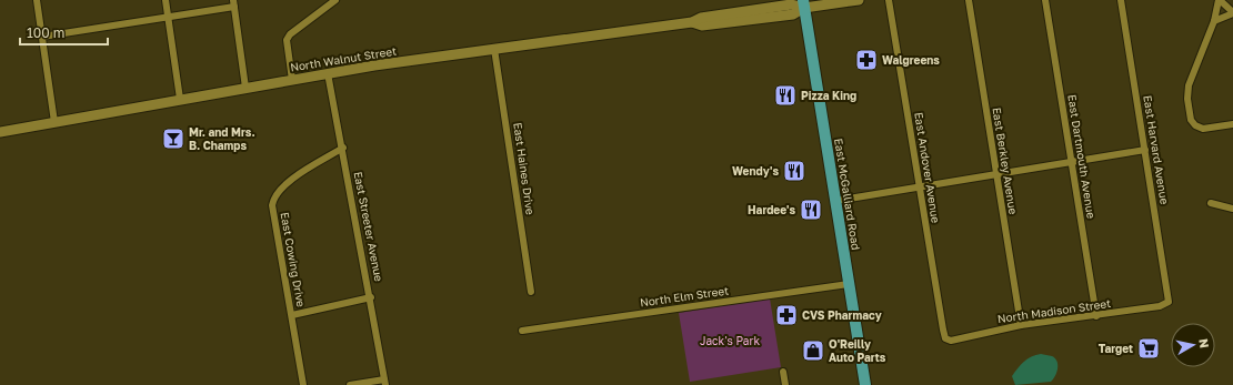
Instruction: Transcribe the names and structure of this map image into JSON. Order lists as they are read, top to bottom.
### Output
{
  "streets": {
    "main road": ["North Walnut Street", "East McGalliard Road"],
    "street": [
      "East Harvard Avenue",
      "East Dartmouth Avenue",
      "East Berkley Avenue",
      "East Andover Avenue",
      "East Haines Drive",
      "East Streeter Avenue",
      "East Cowing Drive",
      "North Elm Street",
      "North Madison Street"
    ]
  },
  "crossings": [
    ["North Walnut Street", "East Haines Drive"],
    ["North Walnut Street", "East McGalliard Road"],
    ["North Walnut Street", "East Streeter Avenue"],
    ["East Harvard Avenue", "North Madison Street"],
    ["East Dartmouth Avenue", "North Madison Street"],
    ["East Berkley Avenue", "North Madison Street"],
    ["East Andover Avenue", "North Madison Street"],
    ["East McGalliard Road", "North Elm Street"],
    ["East Streeter Avenue", "East Cowing Drive"]
  ],
  "parks": ["Jack's Park"],
  "places": {
    "pharmacy": ["Walgreens", "CVS Pharmacy"],
    "restaurant": ["Pizza King", "Wendy's", "Hardee's"],
    "bar": ["Mr. and Mrs. B. Champs"],
    "supermarket": ["Target"],
    "shop": ["O'Reilly Auto Parts"]
  },
  "scale_bar": "100 m",
  "north": "right"
}
